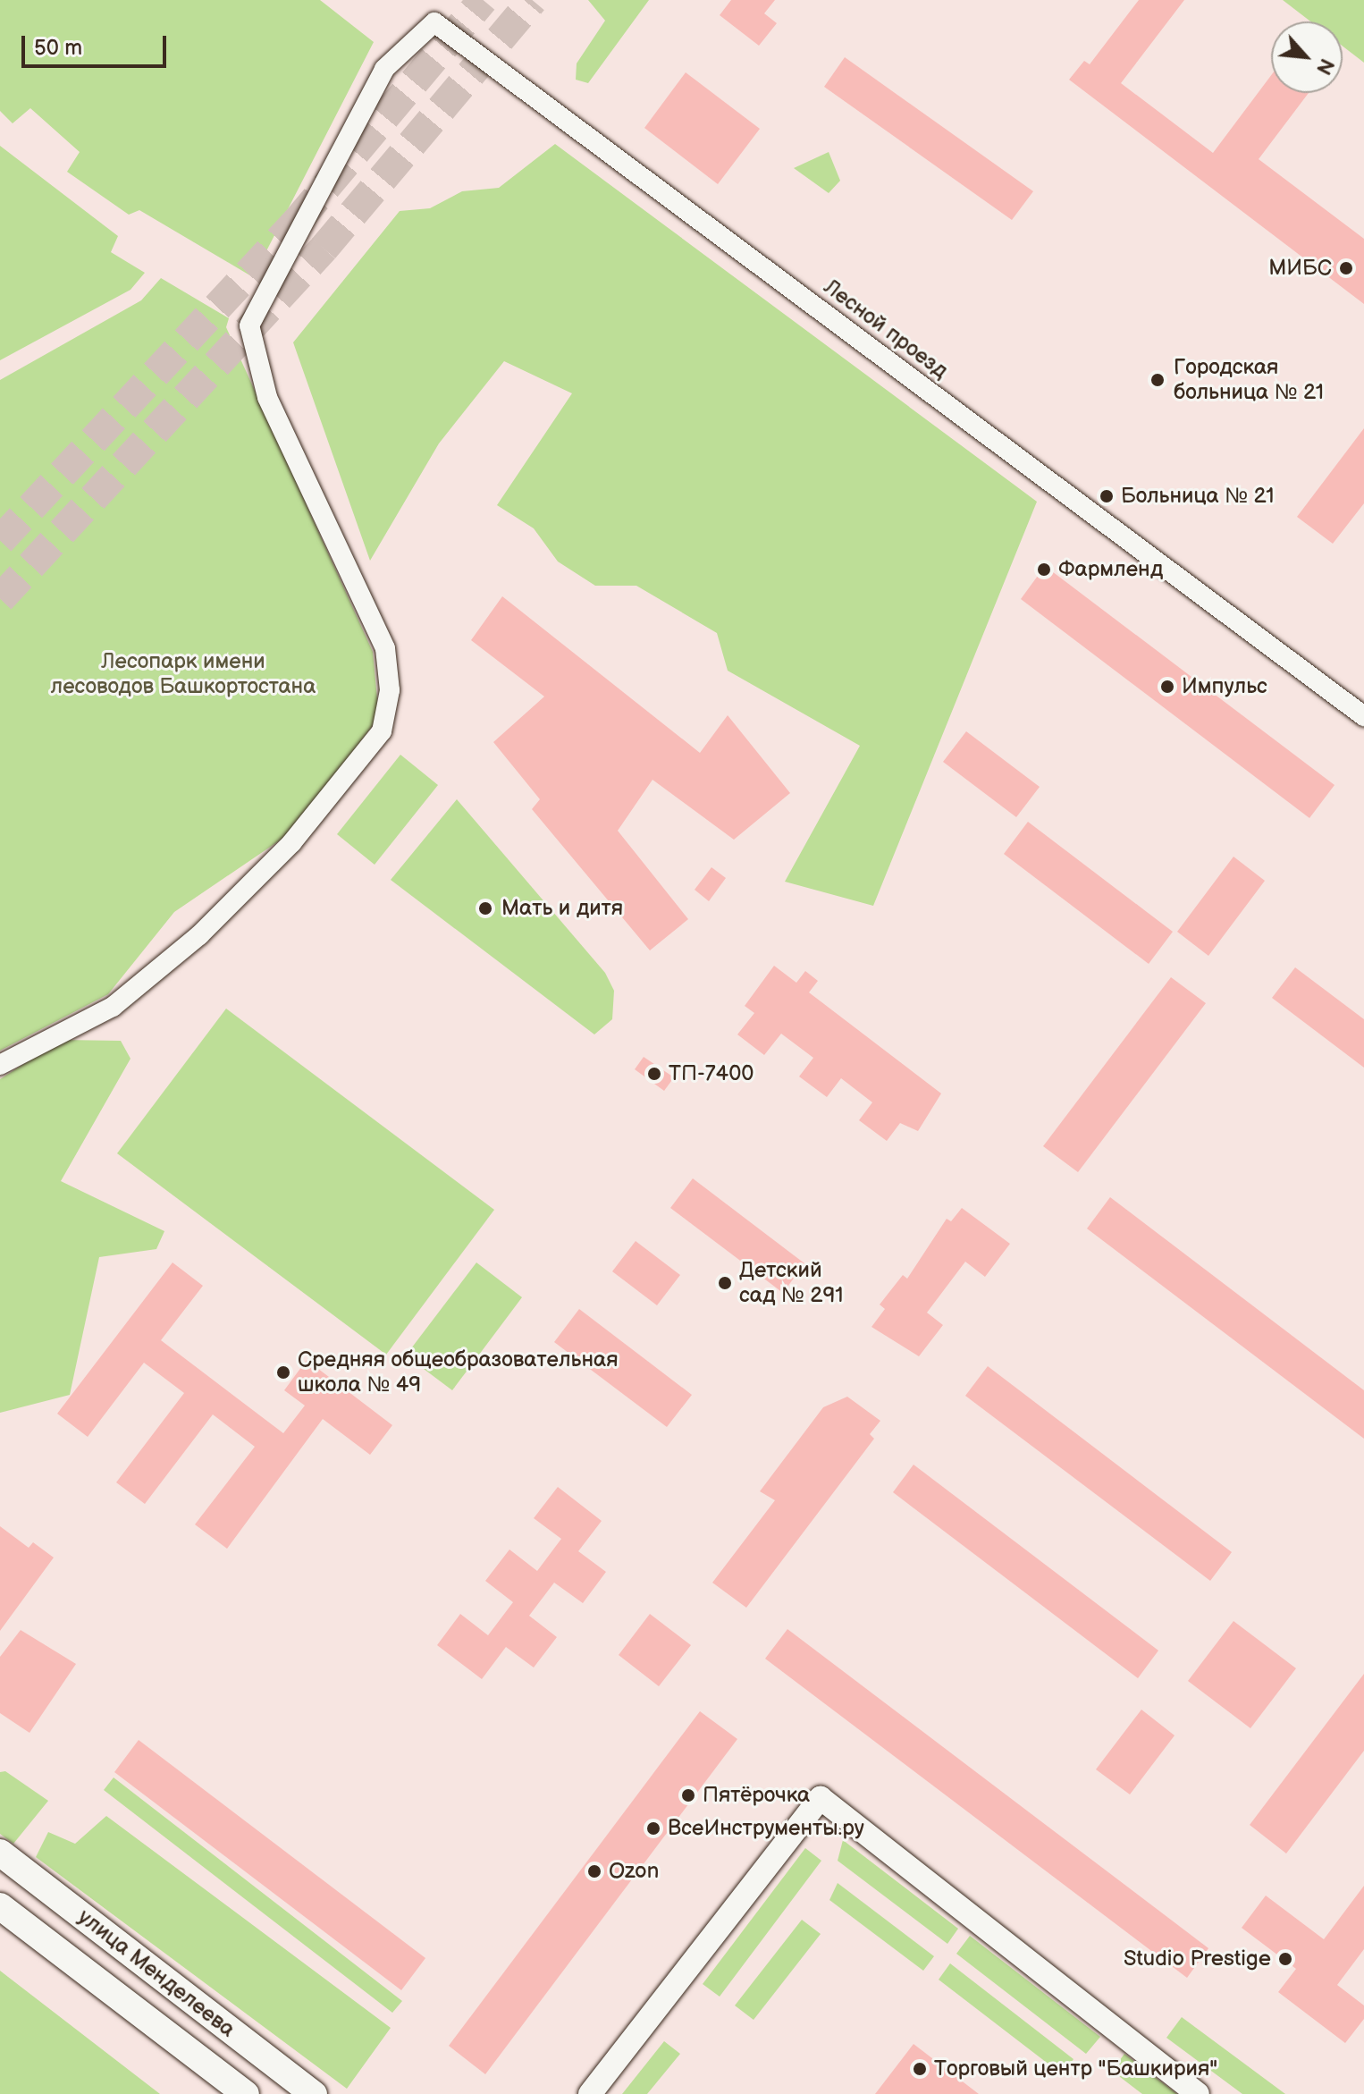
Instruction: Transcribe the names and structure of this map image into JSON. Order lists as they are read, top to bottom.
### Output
{
  "streets": {
    "main road": ["улица Менделеева"],
    "street": ["Лесной проезд"]
  },
  "parks": ["Лесопарк имени лесоводов Башкортостана"],
  "places": [
    "МИБС",
    "Городская больница № 21",
    "Больница № 21",
    "Фармленд",
    "Импульс",
    "Мать и дитя",
    "ТП-7400",
    "Детский сад № 291",
    "Средняя общеобразовательная школа № 49",
    "Пятёрочка",
    "ВсеИнструменты.ру",
    "Ozon",
    "Studio Prestige",
    "Торговый центр \"Башкирия\""
  ],
  "scale_bar": "50 m",
  "north": "bottom right"
}
